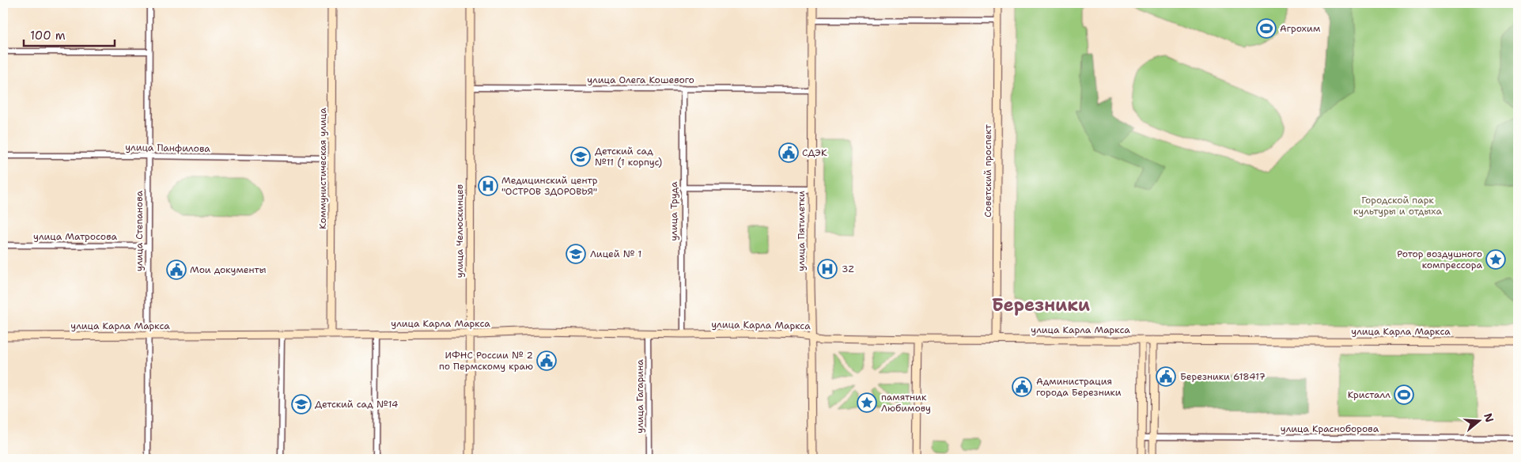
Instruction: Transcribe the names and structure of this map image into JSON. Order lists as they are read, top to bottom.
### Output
{
  "streets": {
    "main road": [
      "Коммунистическая улица",
      "Советский проспект",
      "улица Челюскинцев",
      "улица Пятилетки",
      "улица Карла Маркса"
    ],
    "street": [
      "улица Олега Кошевого",
      "улица Панфилова",
      "улица Труда",
      "улица Степанова",
      "улица Матросова",
      "улица Гагарина",
      "улица Красноборова"
    ]
  },
  "crossings": [
    ["улица Олега Кошевого", "улица Труда"],
    ["улица Олега Кошевого", "улица Челюскинцев"],
    ["улица Олега Кошевого", "улица Пятилетки"],
    ["улица Панфилова", "Коммунистическая улица"],
    ["улица Панфилова", "улица Степанова"],
    ["Коммунистическая улица", "улица Карла Маркса"],
    ["Советский проспект", "улица Карла Маркса"],
    ["улица Труда", "улица Карла Маркса"],
    ["улица Степанова", "улица Матросова"],
    ["улица Степанова", "улица Карла Маркса"],
    ["улица Челюскинцев", "улица Карла Маркса"],
    ["улица Пятилетки", "улица Карла Маркса"],
    ["улица Карла Маркса", "улица Гагарина"]
  ],
  "districts": ["Березники"],
  "parks": ["Городской парк культуры и отдыха"],
  "places": {
    "sports": ["Агрохим", "Кристалл"],
    "public building": [
      "СДЭК",
      "Мои документы",
      "ИФНС России № 2 по Пермскому краю",
      "Березники 618417",
      "Администрация города Березники"
    ],
    "school or university": ["Детский сад №11 (1 корпус)", "Лицей № 1", "Детский сад №14"],
    "hospital": ["Медицинский центр \"ОСТРОВ ЗДОРОВЬЯ\"", "3Z"],
    "place": ["Ротор воздушного компрессора", "памятник Любимову"]
  },
  "scale_bar": "100 m",
  "north": "right"
}
